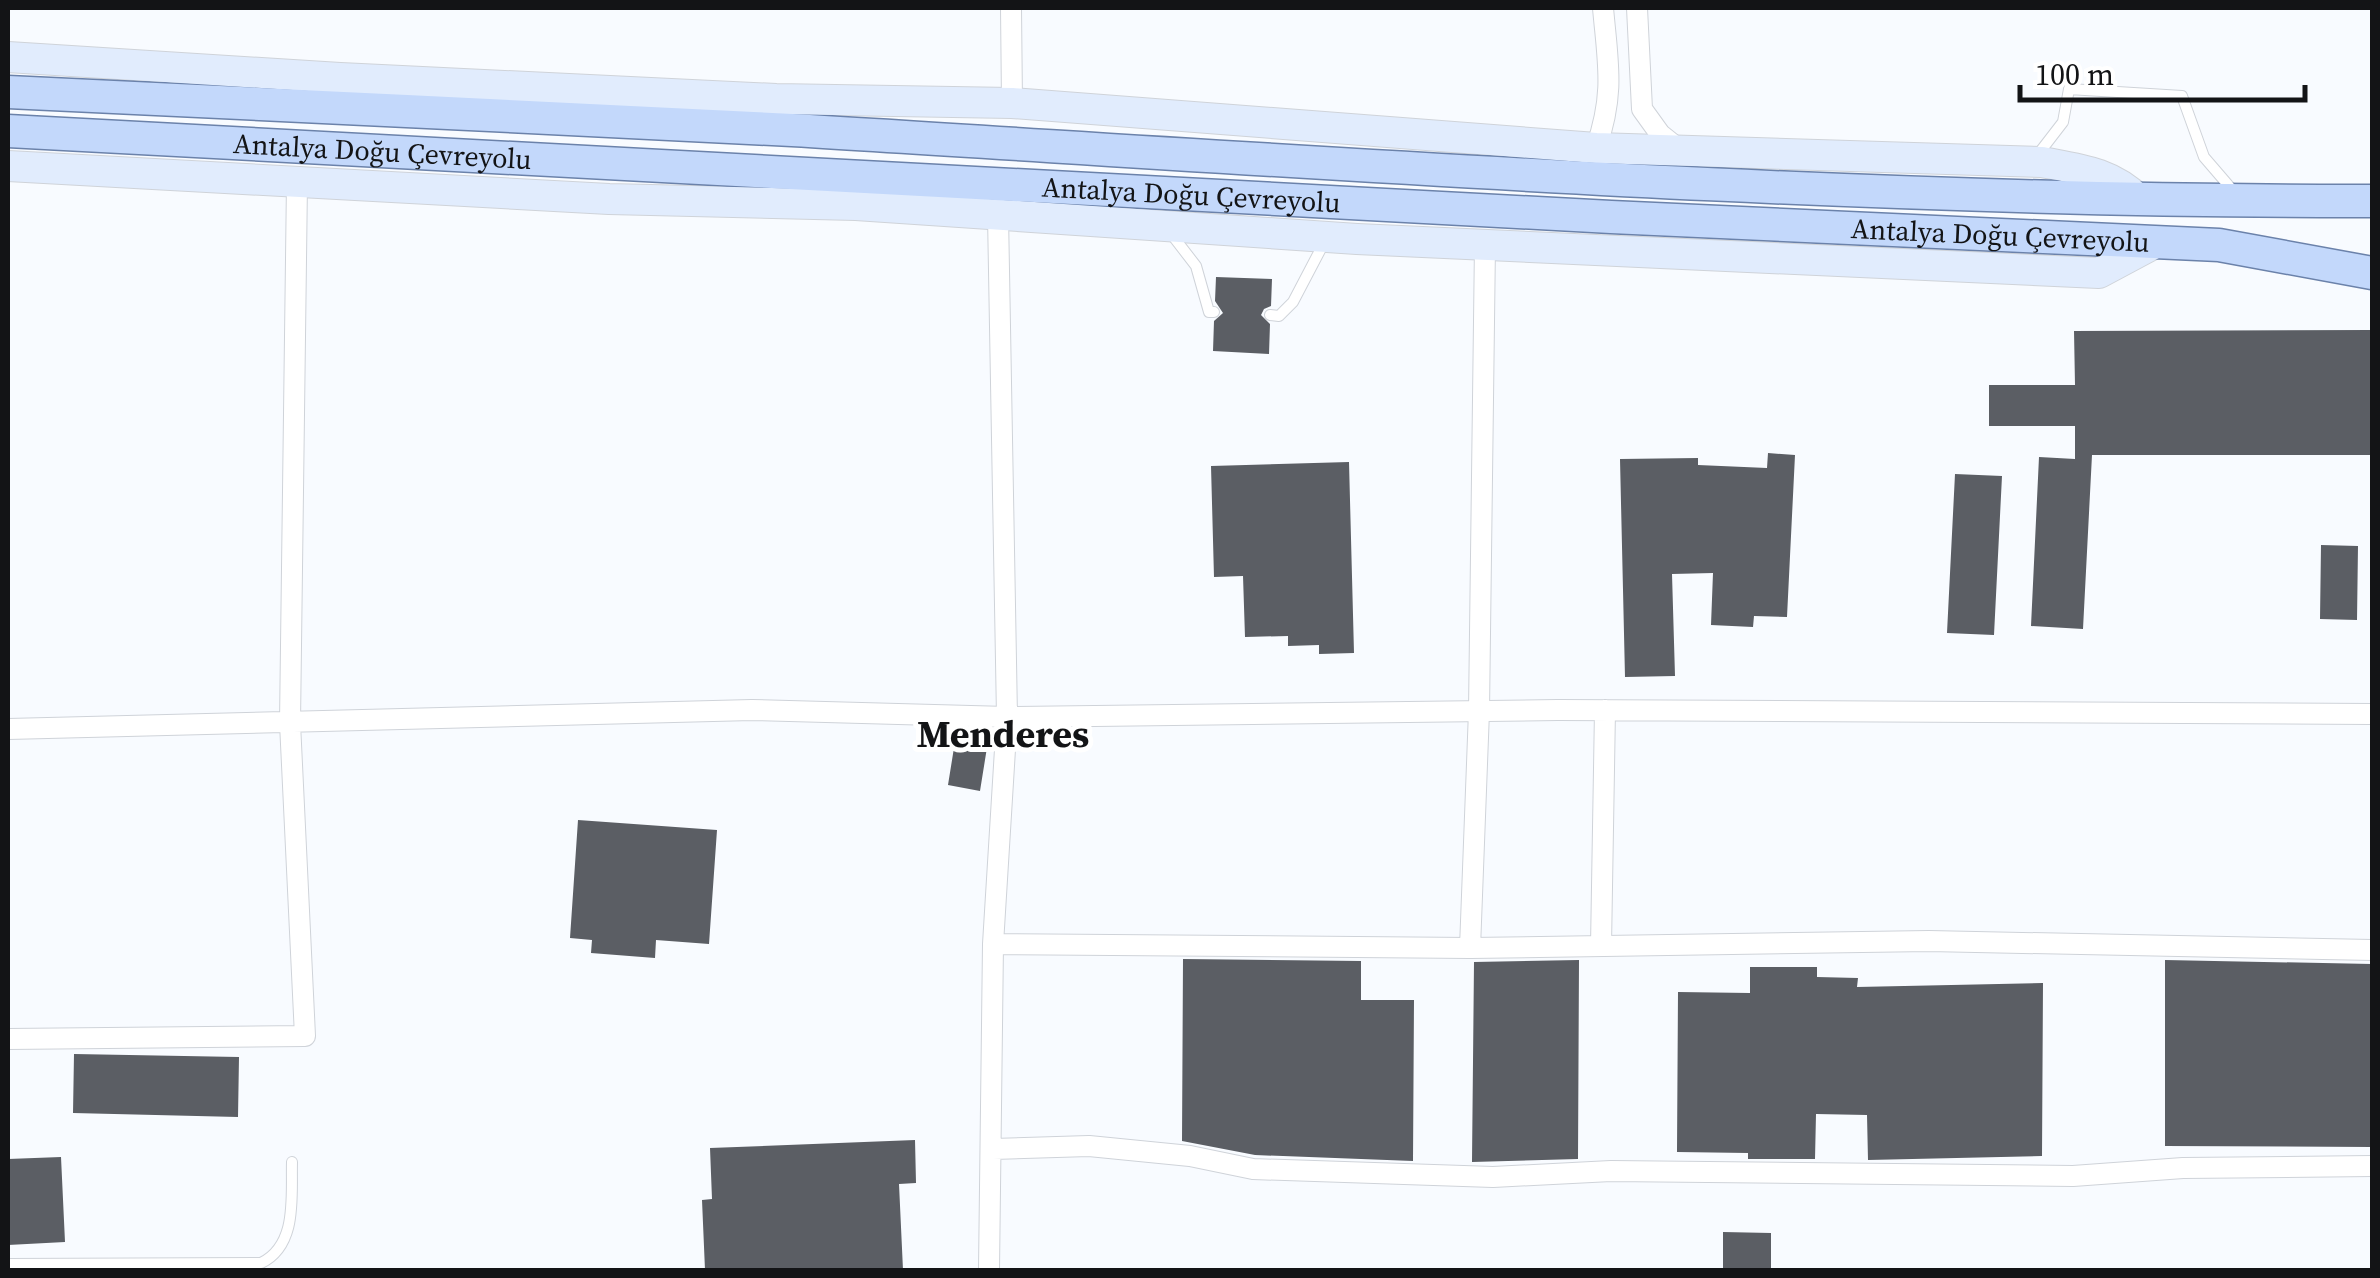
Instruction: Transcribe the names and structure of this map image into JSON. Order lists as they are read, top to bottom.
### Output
{
  "streets": {
    "main road": ["Antalya Doğu Çevreyolu"]
  },
  "districts": ["Menderes"],
  "scale_bar": "100 m"
}
